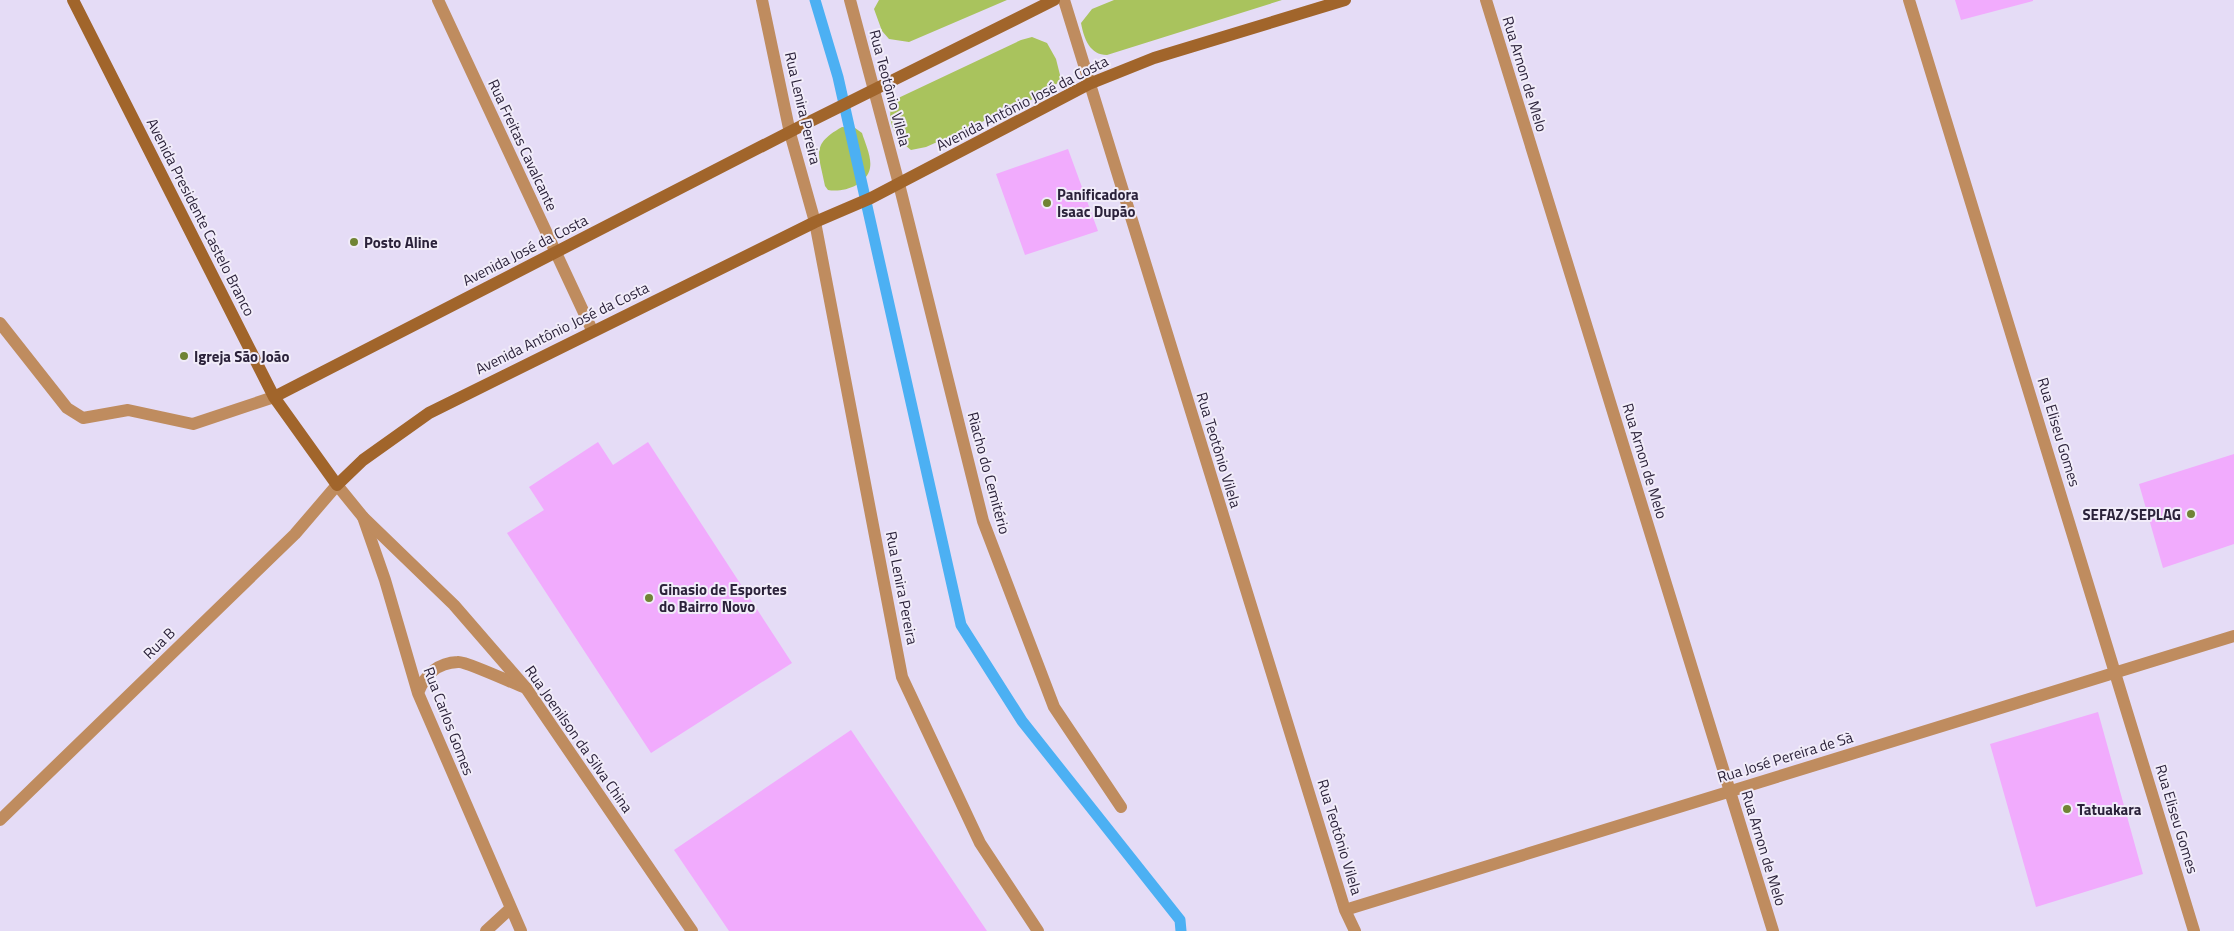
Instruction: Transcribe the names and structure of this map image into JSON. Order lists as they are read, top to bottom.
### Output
{
  "streets": {
    "main road": [
      "Avenida Antônio José da Costa",
      "Avenida Presidente Castelo Branco",
      "Avenida José da Costa",
      "Rua Joenilson da Silva China"
    ],
    "street": [
      "Rua Arnon de Melo",
      "Rua Teotônio Vilela",
      "Rua Lenira Pereira",
      "Rua Freitas Cavalcante",
      "Rua Eliseu Gomes",
      "Riacho do Cemitério",
      "Rua B",
      "Rua Carlos Gomes",
      "Rua José Pereira de Sà"
    ]
  },
  "crossings": [
    ["Rua Arnon de Melo", "Rua José Pereira de Sà"],
    ["Rua Teotônio Vilela", "Avenida Antônio José da Costa"],
    ["Rua Teotônio Vilela", "Riacho do Cemitério"],
    ["Rua Teotônio Vilela", "Rua José Pereira de Sà"],
    ["Avenida Antônio José da Costa", "Rua Lenira Pereira"],
    ["Avenida Antônio José da Costa", "Rua Freitas Cavalcante"],
    ["Avenida Antônio José da Costa", "Riacho do Cemitério"],
    ["Avenida Antônio José da Costa", "Rua B"],
    ["Avenida Antônio José da Costa", "Rua Joenilson da Silva China"],
    ["Rua Lenira Pereira", "Avenida José da Costa"],
    ["Rua Freitas Cavalcante", "Avenida José da Costa"],
    ["Avenida Presidente Castelo Branco", "Avenida José da Costa"],
    ["Avenida Presidente Castelo Branco", "Rua Joenilson da Silva China"],
    ["Rua Eliseu Gomes", "Rua José Pereira de Sà"],
    ["Rua B", "Rua Joenilson da Silva China"],
    ["Rua Carlos Gomes", "Rua Joenilson da Silva China"]
  ],
  "places": [
    "Panificadora Isaac Dupão",
    "Posto Aline",
    "Igreja São João",
    "SEFAZ/SEPLAG",
    "Ginasio de Esportes do Bairro Novo",
    "Tatuakara"
  ]
}
